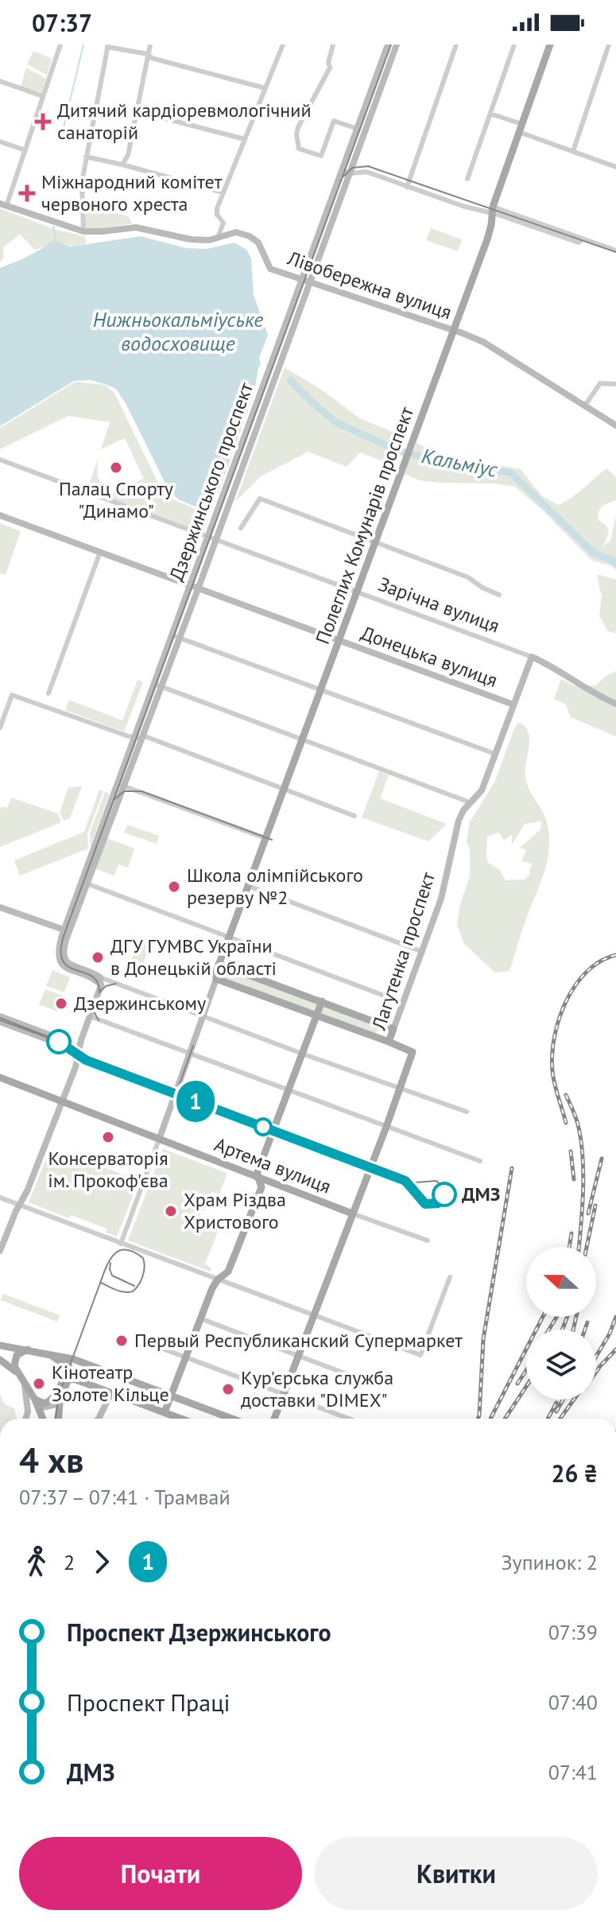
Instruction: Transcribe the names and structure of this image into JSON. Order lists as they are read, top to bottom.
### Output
{
  "streets": {
    "main road": ["Полеглих Комунарів проспект", "Лагутенка проспект", "Артема вулиця"],
    "street": [
      "Лівобережна вулиця",
      "Дзержинського проспект",
      "Зарічна вулиця",
      "Донецька вулиця"
    ]
  },
  "crossings": [
    ["Лівобережна вулиця", "Дзержинського проспект"],
    ["Лівобережна вулиця", "Полеглих Комунарів проспект"],
    ["Дзержинського проспект", "Зарічна вулиця"],
    ["Дзержинського проспект", "Донецька вулиця"],
    ["Полеглих Комунарів проспект", "Зарічна вулиця"],
    ["Полеглих Комунарів проспект", "Донецька вулиця"],
    ["Зарічна вулиця", "Лагутенка проспект"],
    ["Донецька вулиця", "Лагутенка проспект"],
    ["Лагутенка проспект", "Артема вулиця"]
  ],
  "water": ["Нижньокальміуське водосховище", "Кальміус"],
  "places": {
    "health": ["Дитячий кардіоревмологічний санаторій", "Міжнародний комітет червоного хреста"],
    "other": [
      "Палац Спорту \"Динамо\"",
      "Школа олімпійського резерву №2",
      "ДГУ ГУМВС України в Донецькій області",
      "Дзержинському",
      "Консерваторія ім. Прокоф'єва",
      "ДМЗ",
      "Храм Різдва Христового",
      "Первый Республиканский Супермаркет",
      "Кінотеатр Золоте Кільце",
      "Кур'єрська служба доставки \"DIMEX\""
    ]
  },
  "lines": ["tram line 1"],
  "north": "left",
  "page": {
    "status": "07:37",
    "on_map": "1",
    "heading": ["4 хв", "07:37 – 07:41 · Трамвай", "26 ₴"],
    "legs": ["2", "1", "Зупинок: 2"],
    "list": [
      {
        "name": "Проспект Дзержинського",
        "value": "07:39"
      },
      {
        "name": "Проспект Праці",
        "value": "07:40"
      },
      {
        "name": "ДМЗ",
        "value": "07:41"
      }
    ],
    "buttons": ["Почати", "Квитки"]
  }
}
